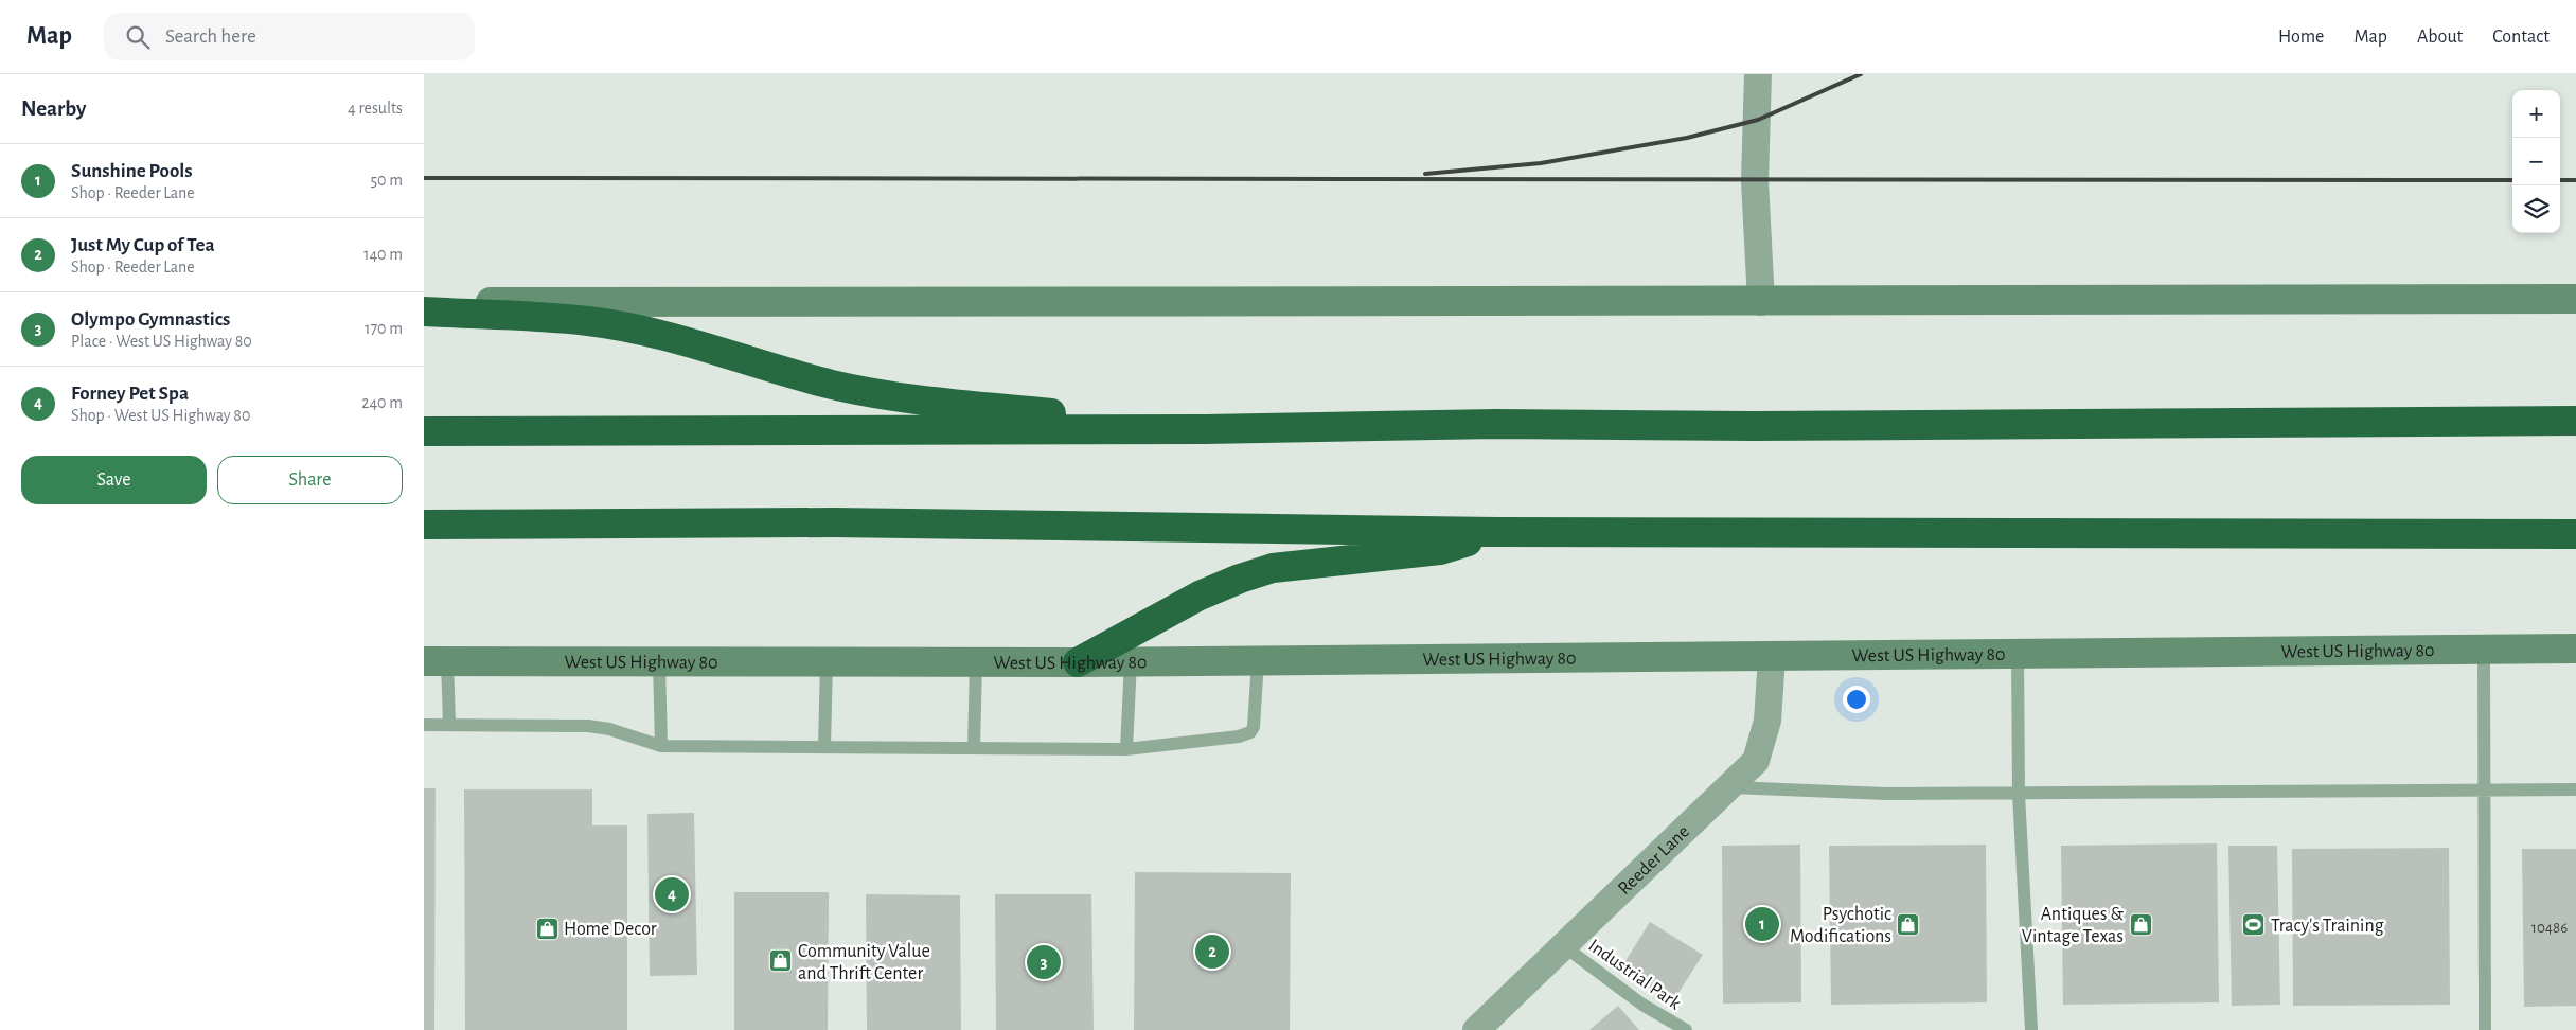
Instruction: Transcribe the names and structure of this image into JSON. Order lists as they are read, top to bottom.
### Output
{
  "streets": {
    "main road": ["West US Highway 80"],
    "street": ["Reeder Lane"],
    "lane": ["Industrial Park"]
  },
  "crossings": [
    ["West US Highway 80", "Reeder Lane"],
    ["Reeder Lane", "Industrial Park"]
  ],
  "places": {
    "shop": [
      "Psychotic Modifications",
      "Antiques & Vintage Texas",
      "Home Decor",
      "Community Value and Thrift Center"
    ],
    "sports": ["Tracy's Training"]
  },
  "house_numbers": ["10486"],
  "page": {
    "header": "Map",
    "search": "Search here",
    "nav": [
      "Home",
      "Map",
      "About",
      "Contact"
    ],
    "heading": ["Nearby", "4 results"],
    "map_buttons": ["+", "−"],
    "list": [
      {
        "mark": "1",
        "name": "Sunshine Pools",
        "note": "Shop · Reeder Lane",
        "value": "50 m"
      },
      {
        "mark": "2",
        "name": "Just My Cup of Tea",
        "note": "Shop · Reeder Lane",
        "value": "140 m"
      },
      {
        "mark": "3",
        "name": "Olympo Gymnastics",
        "note": "Place · West US Highway 80",
        "value": "170 m"
      },
      {
        "mark": "4",
        "name": "Forney Pet Spa",
        "note": "Shop · West US Highway 80",
        "value": "240 m"
      }
    ],
    "buttons": ["Save", "Share"],
    "pins": [
      "4",
      "1",
      "2",
      "3"
    ]
  }
}
